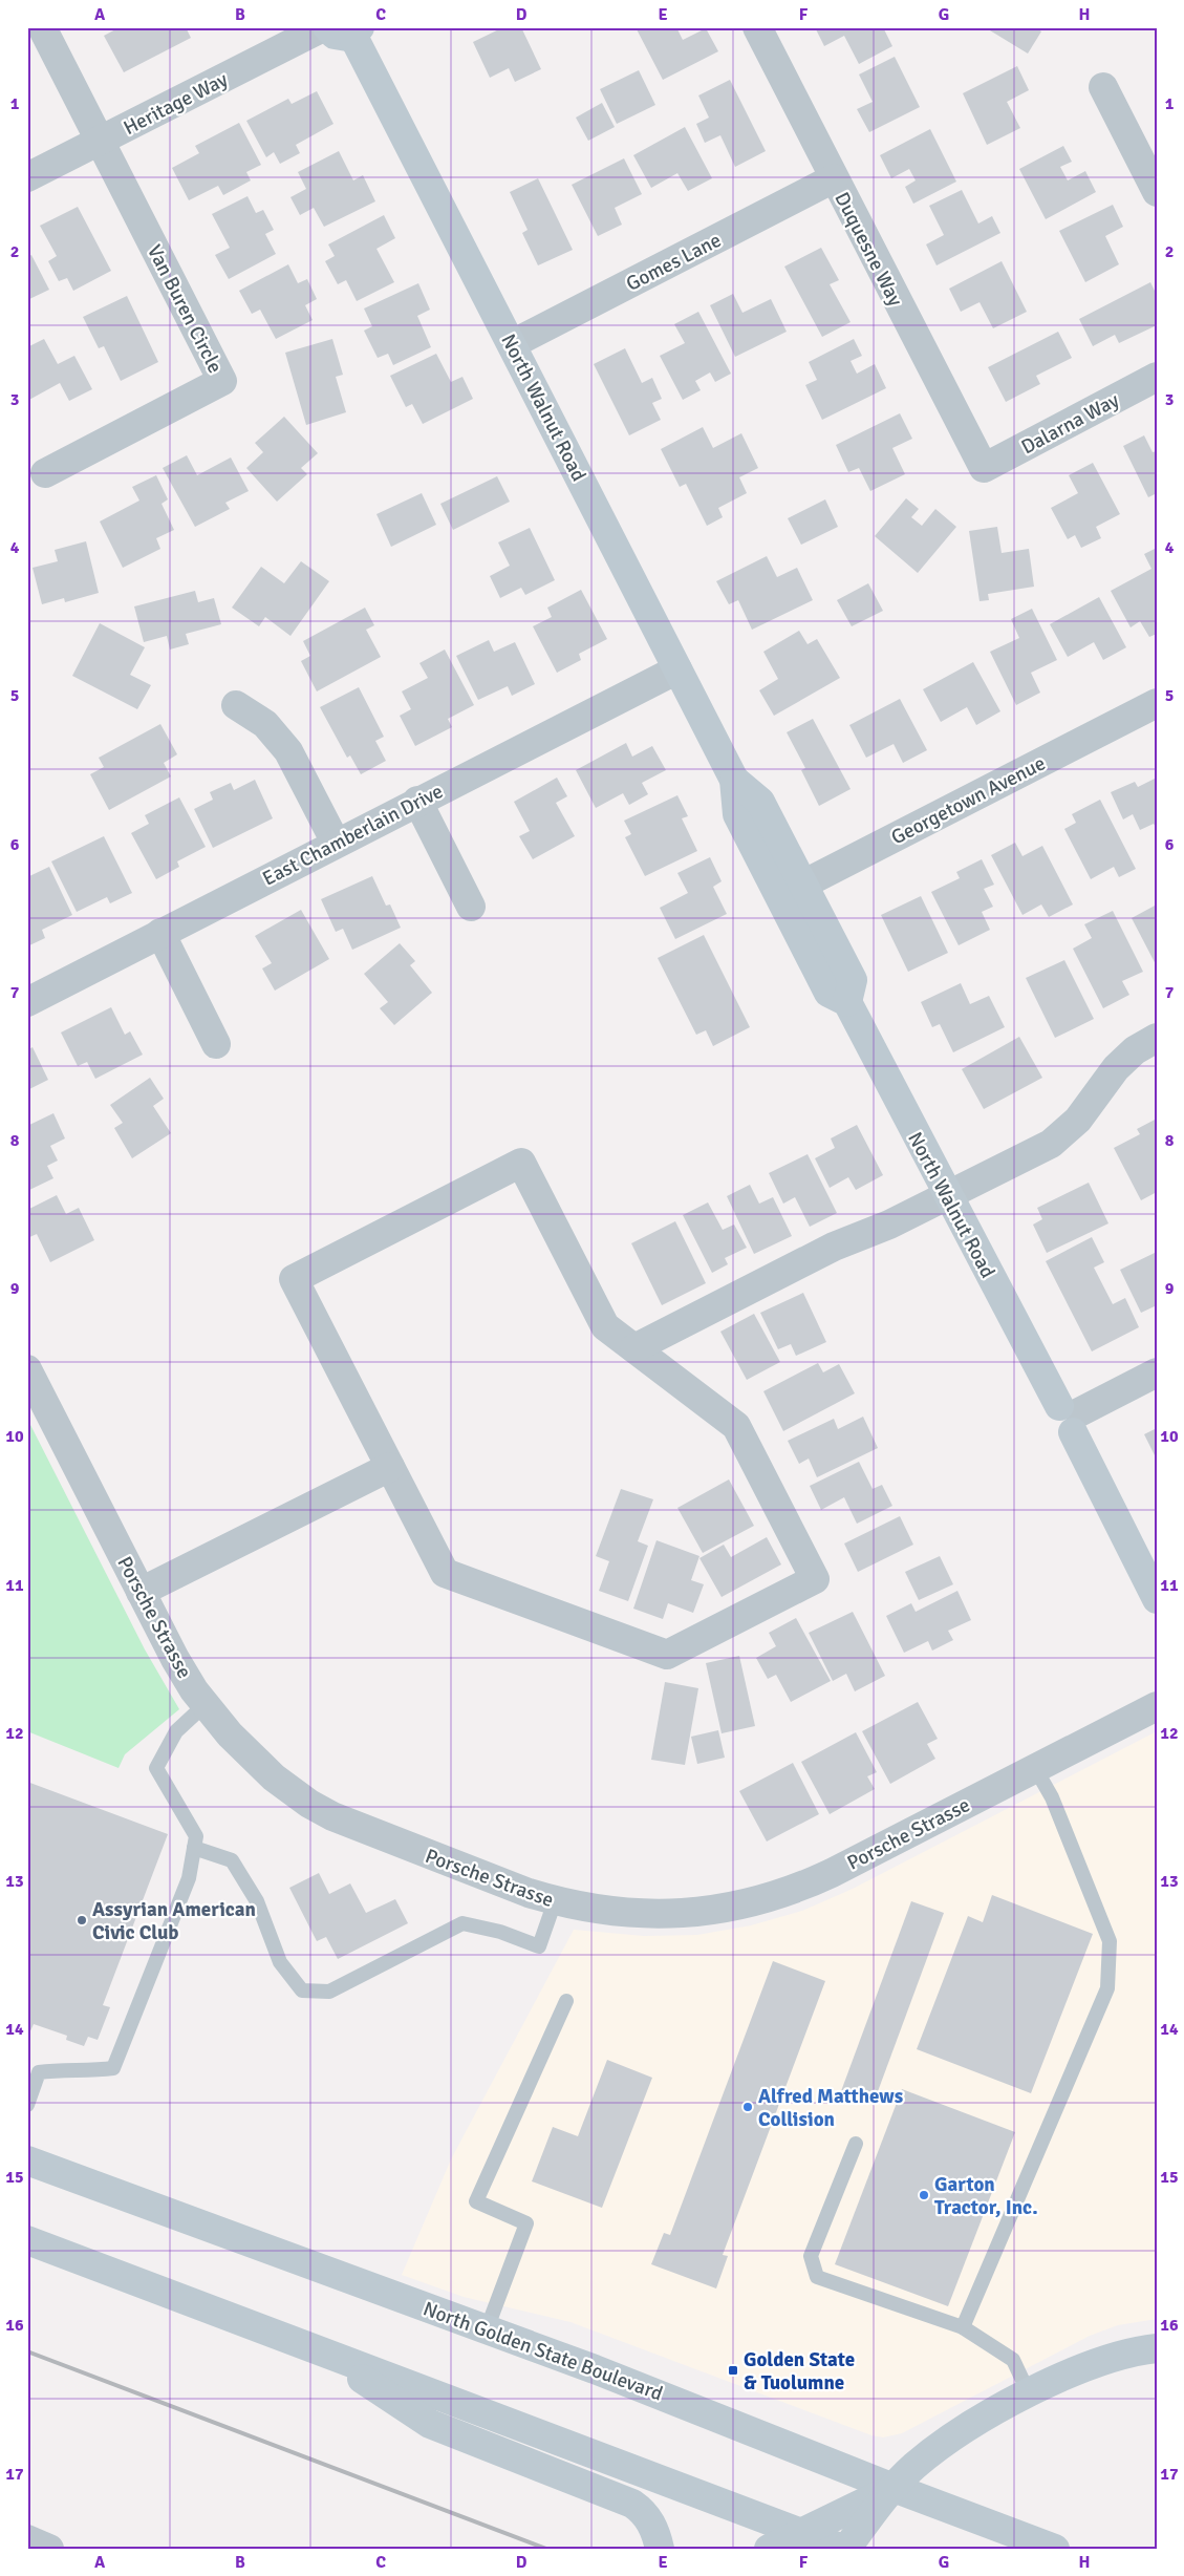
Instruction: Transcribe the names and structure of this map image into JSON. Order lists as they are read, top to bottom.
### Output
{
  "streets": {
    "main road": ["North Walnut Road", "North Golden State Boulevard"],
    "street": [
      "Heritage Way",
      "Duquesne Way",
      "Gomes Lane",
      "Van Buren Circle",
      "Dalarna Way",
      "Georgetown Avenue",
      "East Chamberlain Drive",
      "Porsche Strasse"
    ]
  },
  "crossings": [
    ["Heritage Way", "Van Buren Circle"],
    ["Duquesne Way", "Gomes Lane"],
    ["Duquesne Way", "Dalarna Way"],
    ["Gomes Lane", "North Walnut Road"],
    ["North Walnut Road", "Georgetown Avenue"],
    ["North Walnut Road", "East Chamberlain Drive"]
  ],
  "places": {
    "other": ["Assyrian American Civic Club", "Alfred Matthews Collision", "Garton Tractor, Inc."],
    "transit": ["Golden State & Tuolumne"]
  },
  "grid": {
    "columns": [
      "A",
      "B",
      "C",
      "D",
      "E",
      "F",
      "G",
      "H"
    ],
    "rows": [
      "1",
      "2",
      "3",
      "4",
      "5",
      "6",
      "7",
      "8",
      "9",
      "10",
      "11",
      "12",
      "13",
      "14",
      "15",
      "16",
      "17"
    ]
  }
}
